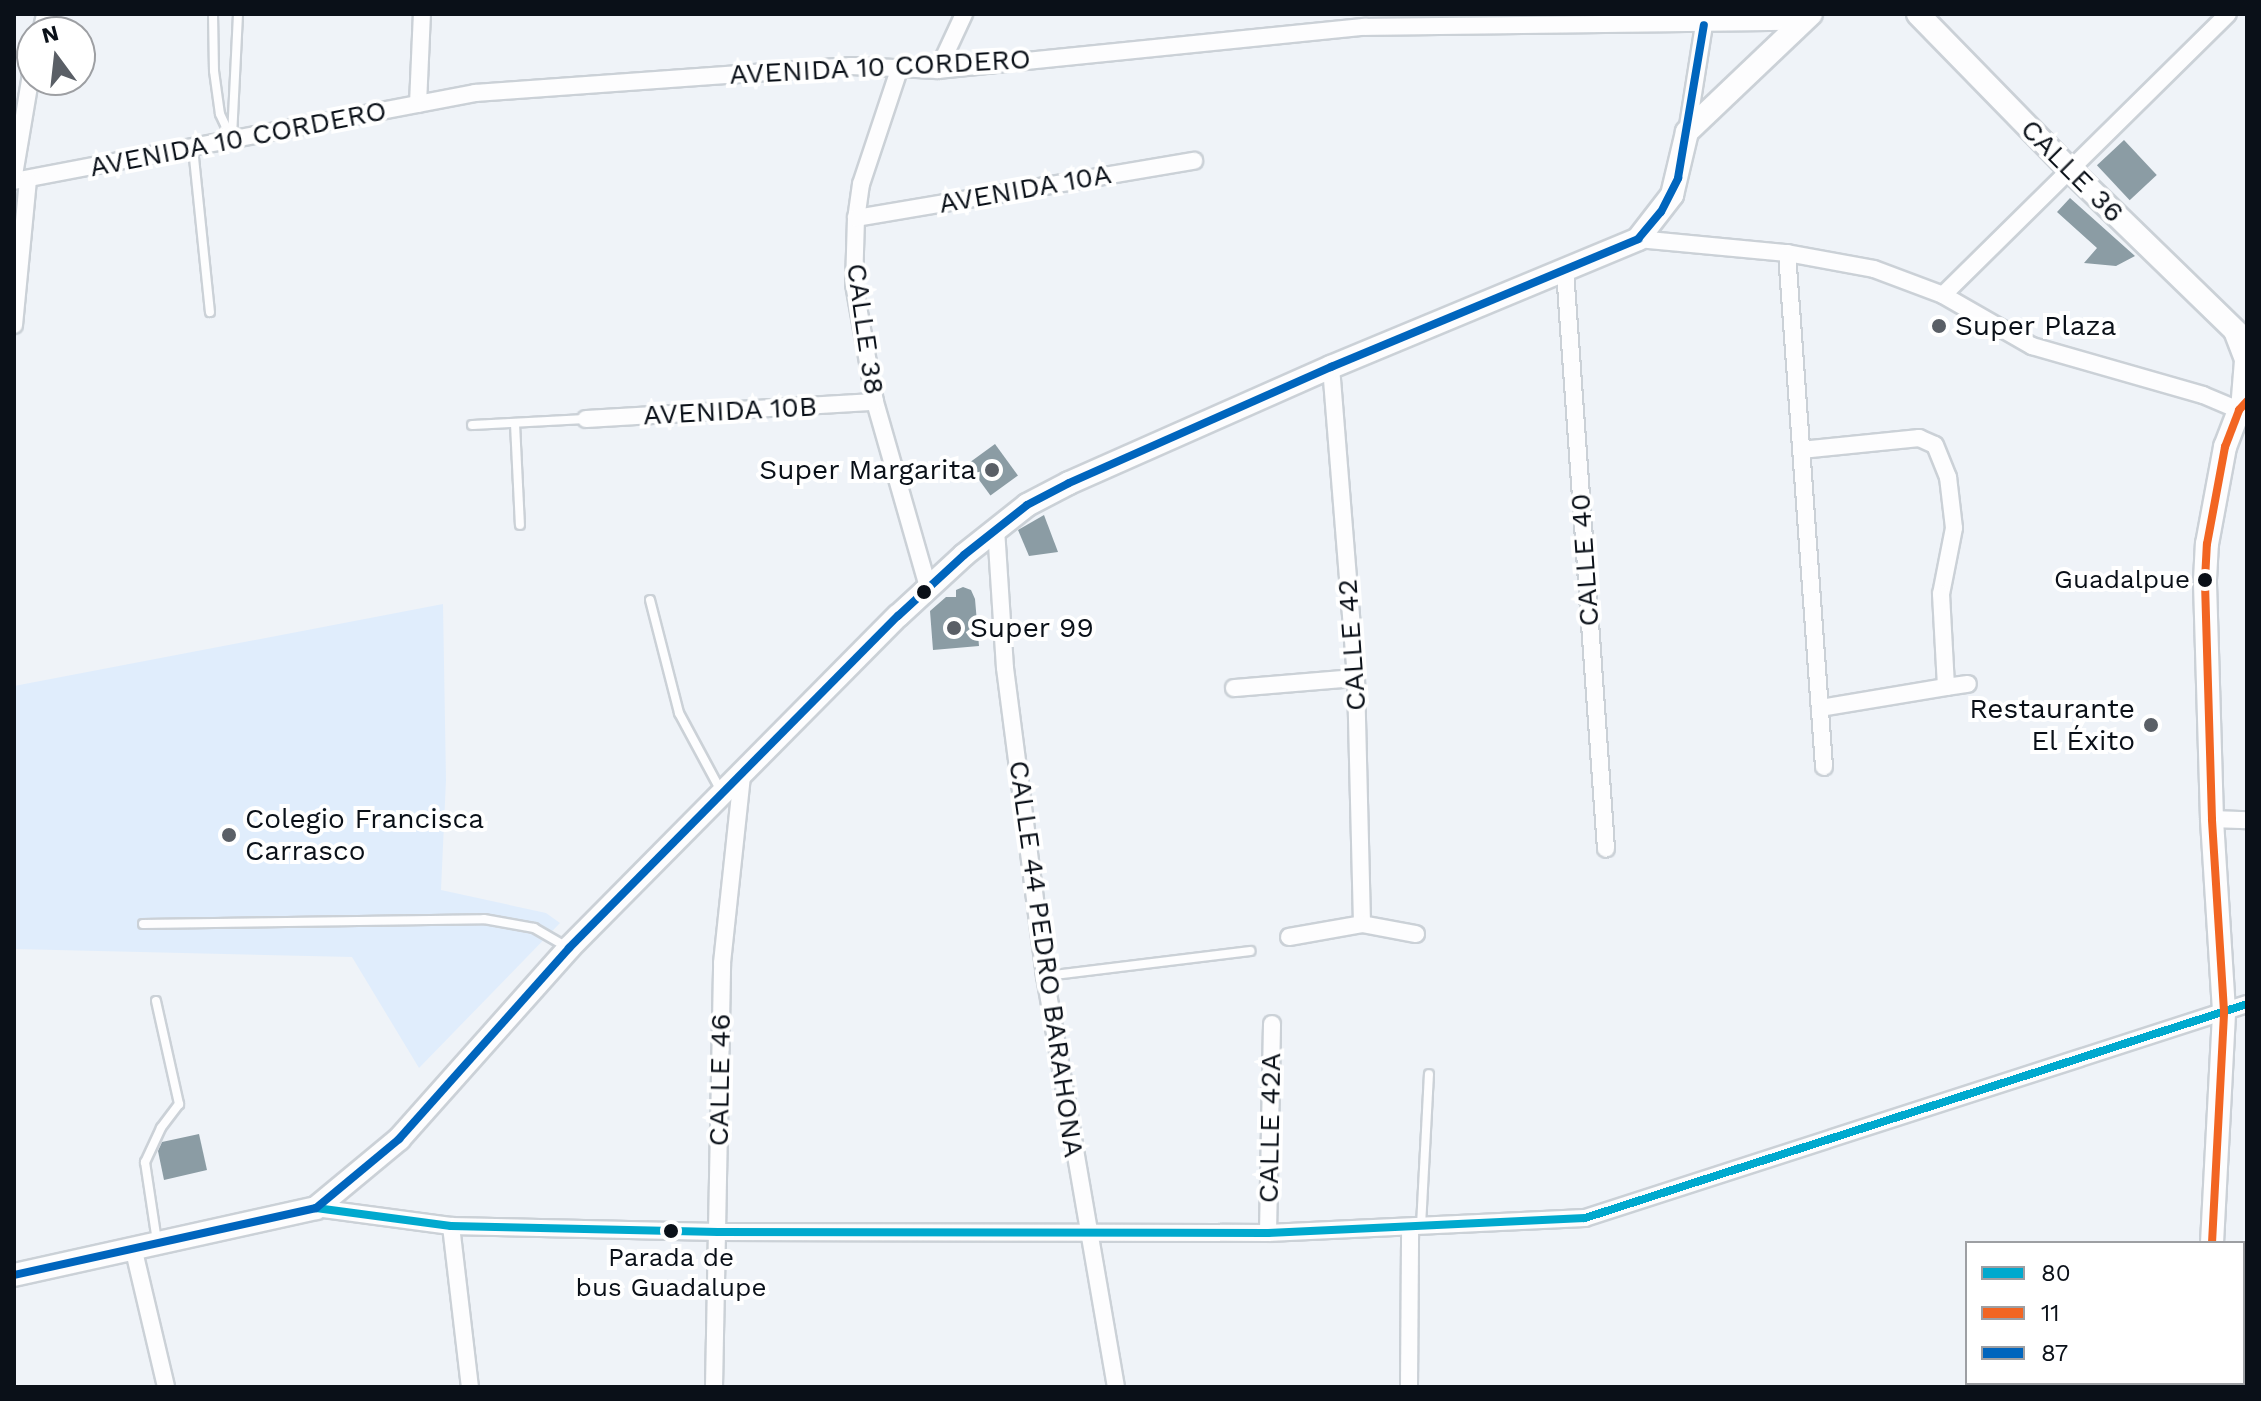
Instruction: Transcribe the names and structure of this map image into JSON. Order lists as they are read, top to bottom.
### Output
{
  "streets": {
    "street": [
      "AVENIDA 10 CORDERO",
      "CALLE 36",
      "AVENIDA 10A",
      "CALLE 38",
      "AVENIDA 10B",
      "CALLE 40",
      "CALLE 42",
      "CALLE 44 PEDRO BARAHONA",
      "CALLE 46",
      "CALLE 42A"
    ]
  },
  "crossings": [
    ["AVENIDA 10 CORDERO", "CALLE 38"],
    ["AVENIDA 10A", "CALLE 38"],
    ["CALLE 38", "AVENIDA 10B"]
  ],
  "places": [
    "Super Plaza",
    "Super Margarita",
    "Guadalpue",
    "Super 99",
    "Restaurante El Éxito",
    "Colegio Francisca Carrasco",
    "Parada de bus Guadalupe"
  ],
  "lines": ["transit line 87", "transit line 11", "transit line 80"],
  "legend": ["80", "11", "87"],
  "north": "top"
}
